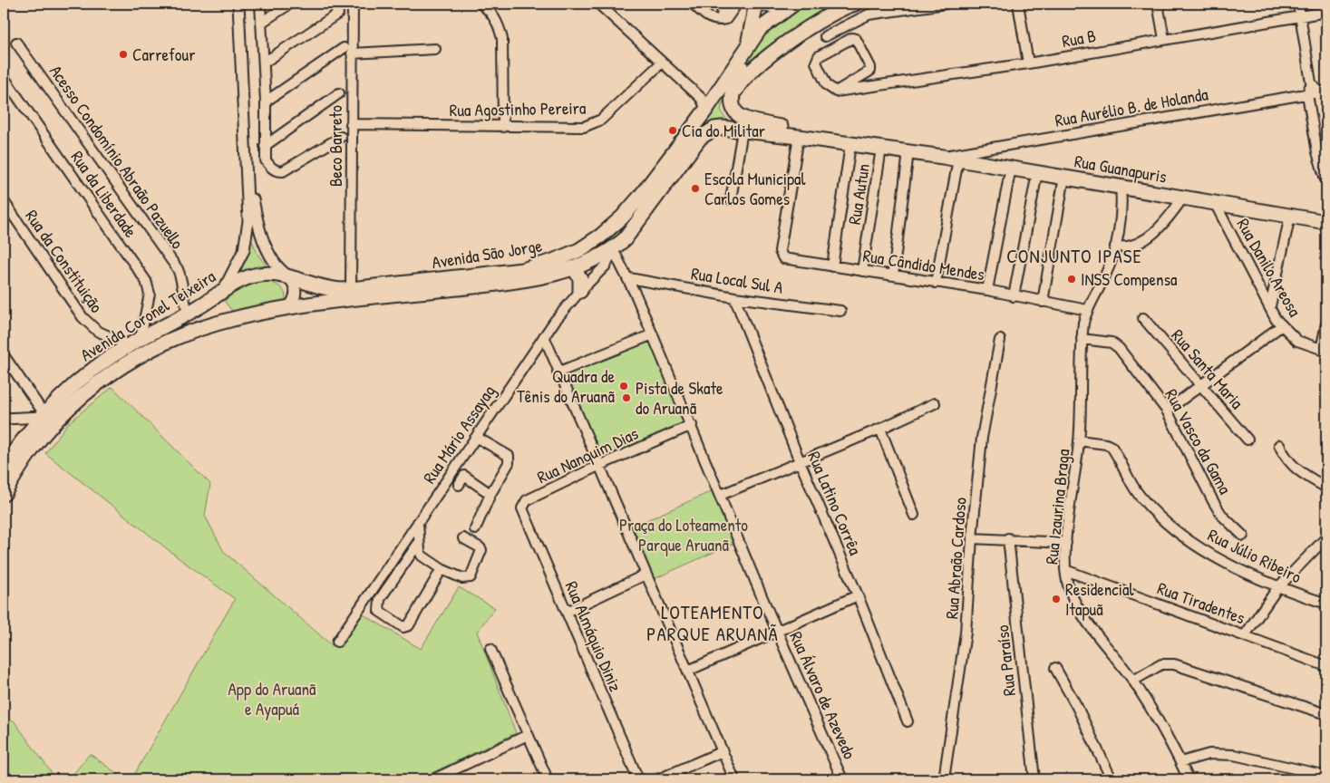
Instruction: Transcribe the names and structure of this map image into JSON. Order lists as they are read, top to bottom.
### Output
{
  "streets": {
    "main road": ["Rua Guanapuris", "Avenida São Jorge", "Avenida Coronel Teixeira"],
    "street": [
      "Rua B",
      "Rua Aurélio B. de Holanda",
      "Rua Agostinho Pereira",
      "Beco Barreto",
      "Acesso Condomínio Abraão Pazuello",
      "Rua da Liberdade",
      "Rua Autun",
      "Rua da Constituição",
      "Rua Cândido Mendes",
      "Rua Danilo Areosa",
      "Rua Local Sul A",
      "Rua Santa Maria",
      "Rua Mário Assayag",
      "Rua Vasco da Gama",
      "Rua Nanquim Dias",
      "Rua Latino Corrêa",
      "Rua Izaurina Braga",
      "Rua Júlio Ribeiro",
      "Rua Abraão Cardoso",
      "Rua Tiradentes",
      "Rua Almáquio Diniz",
      "Rua Paraíso",
      "Rua Álvaro de Azevedo"
    ]
  },
  "crossings": [
    ["Rua Aurélio B. de Holanda", "Rua Guanapuris"],
    ["Rua Agostinho Pereira", "Beco Barreto"],
    ["Beco Barreto", "Avenida São Jorge"],
    ["Acesso Condomínio Abraão Pazuello", "Avenida Coronel Teixeira"],
    ["Rua Guanapuris", "Rua Autun"],
    ["Rua Guanapuris", "Avenida São Jorge"],
    ["Rua Guanapuris", "Rua Cândido Mendes"],
    ["Rua Guanapuris", "Rua Danilo Areosa"],
    ["Rua Guanapuris", "Rua Izaurina Braga"],
    ["Rua da Liberdade", "Rua da Constituição"],
    ["Rua da Liberdade", "Avenida Coronel Teixeira"],
    ["Rua Autun", "Rua Cândido Mendes"],
    ["Avenida São Jorge", "Avenida Coronel Teixeira"],
    ["Avenida São Jorge", "Rua Mário Assayag"],
    ["Avenida São Jorge", "Rua Álvaro de Azevedo"],
    ["Rua da Constituição", "Avenida Coronel Teixeira"],
    ["Rua Cândido Mendes", "Rua Izaurina Braga"],
    ["Rua Local Sul A", "Rua Latino Corrêa"],
    ["Rua Local Sul A", "Rua Álvaro de Azevedo"],
    ["Rua Mário Assayag", "Rua Álvaro de Azevedo"],
    ["Rua Vasco da Gama", "Rua Izaurina Braga"],
    ["Rua Nanquim Dias", "Rua Almáquio Diniz"],
    ["Rua Nanquim Dias", "Rua Álvaro de Azevedo"],
    ["Rua Izaurina Braga", "Rua Júlio Ribeiro"],
    ["Rua Izaurina Braga", "Rua Tiradentes"]
  ],
  "districts": ["CONJUNTO IPASE", "LOTEAMENTO PARQUE ARUANÃ"],
  "parks": ["Praça do Loteamento Parque Aruanã", "App do Aruanã e Ayapuá"],
  "places": [
    "Carrefour",
    "Cia do Militar",
    "Escola Municipal Carlos Gomes",
    "INSS Compensa",
    "Quadra de Tênis do Aruanã",
    "Pista de Skate do Aruanã",
    "Residencial Itapuã"
  ]
}
